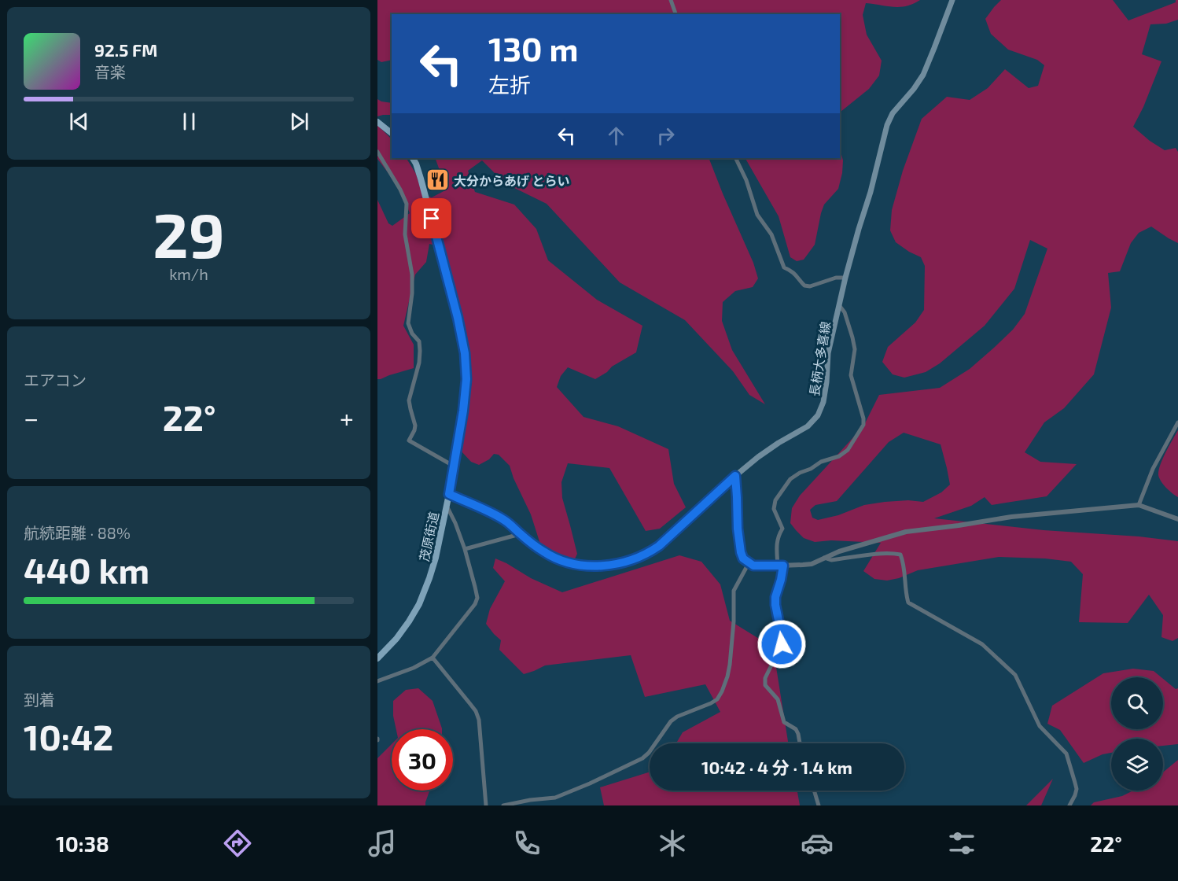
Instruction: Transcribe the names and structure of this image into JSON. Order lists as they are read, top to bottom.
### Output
{
  "streets": {
    "main road": ["長柄大多喜線", "茂原街道"]
  },
  "crossings": [
    ["長柄大多喜線", "茂原街道"]
  ],
  "places": {
    "restaurant": ["大分からあげ とらい"]
  },
  "page": {
    "turn": ["130 m", "左折"],
    "song": ["92.5 FM", "音楽"],
    "tile": [
      ["29", "km/h"],
      "エアコン",
      ["航続距離 · 88%", "440 km"],
      ["到着", "10:42"]
    ],
    "heat": ["−", "22°", "+"],
    "limit": "30",
    "trip": "10:42 · 4 分 · 1.4 km",
    "tabs": ["10:38", "22°"]
  }
}
